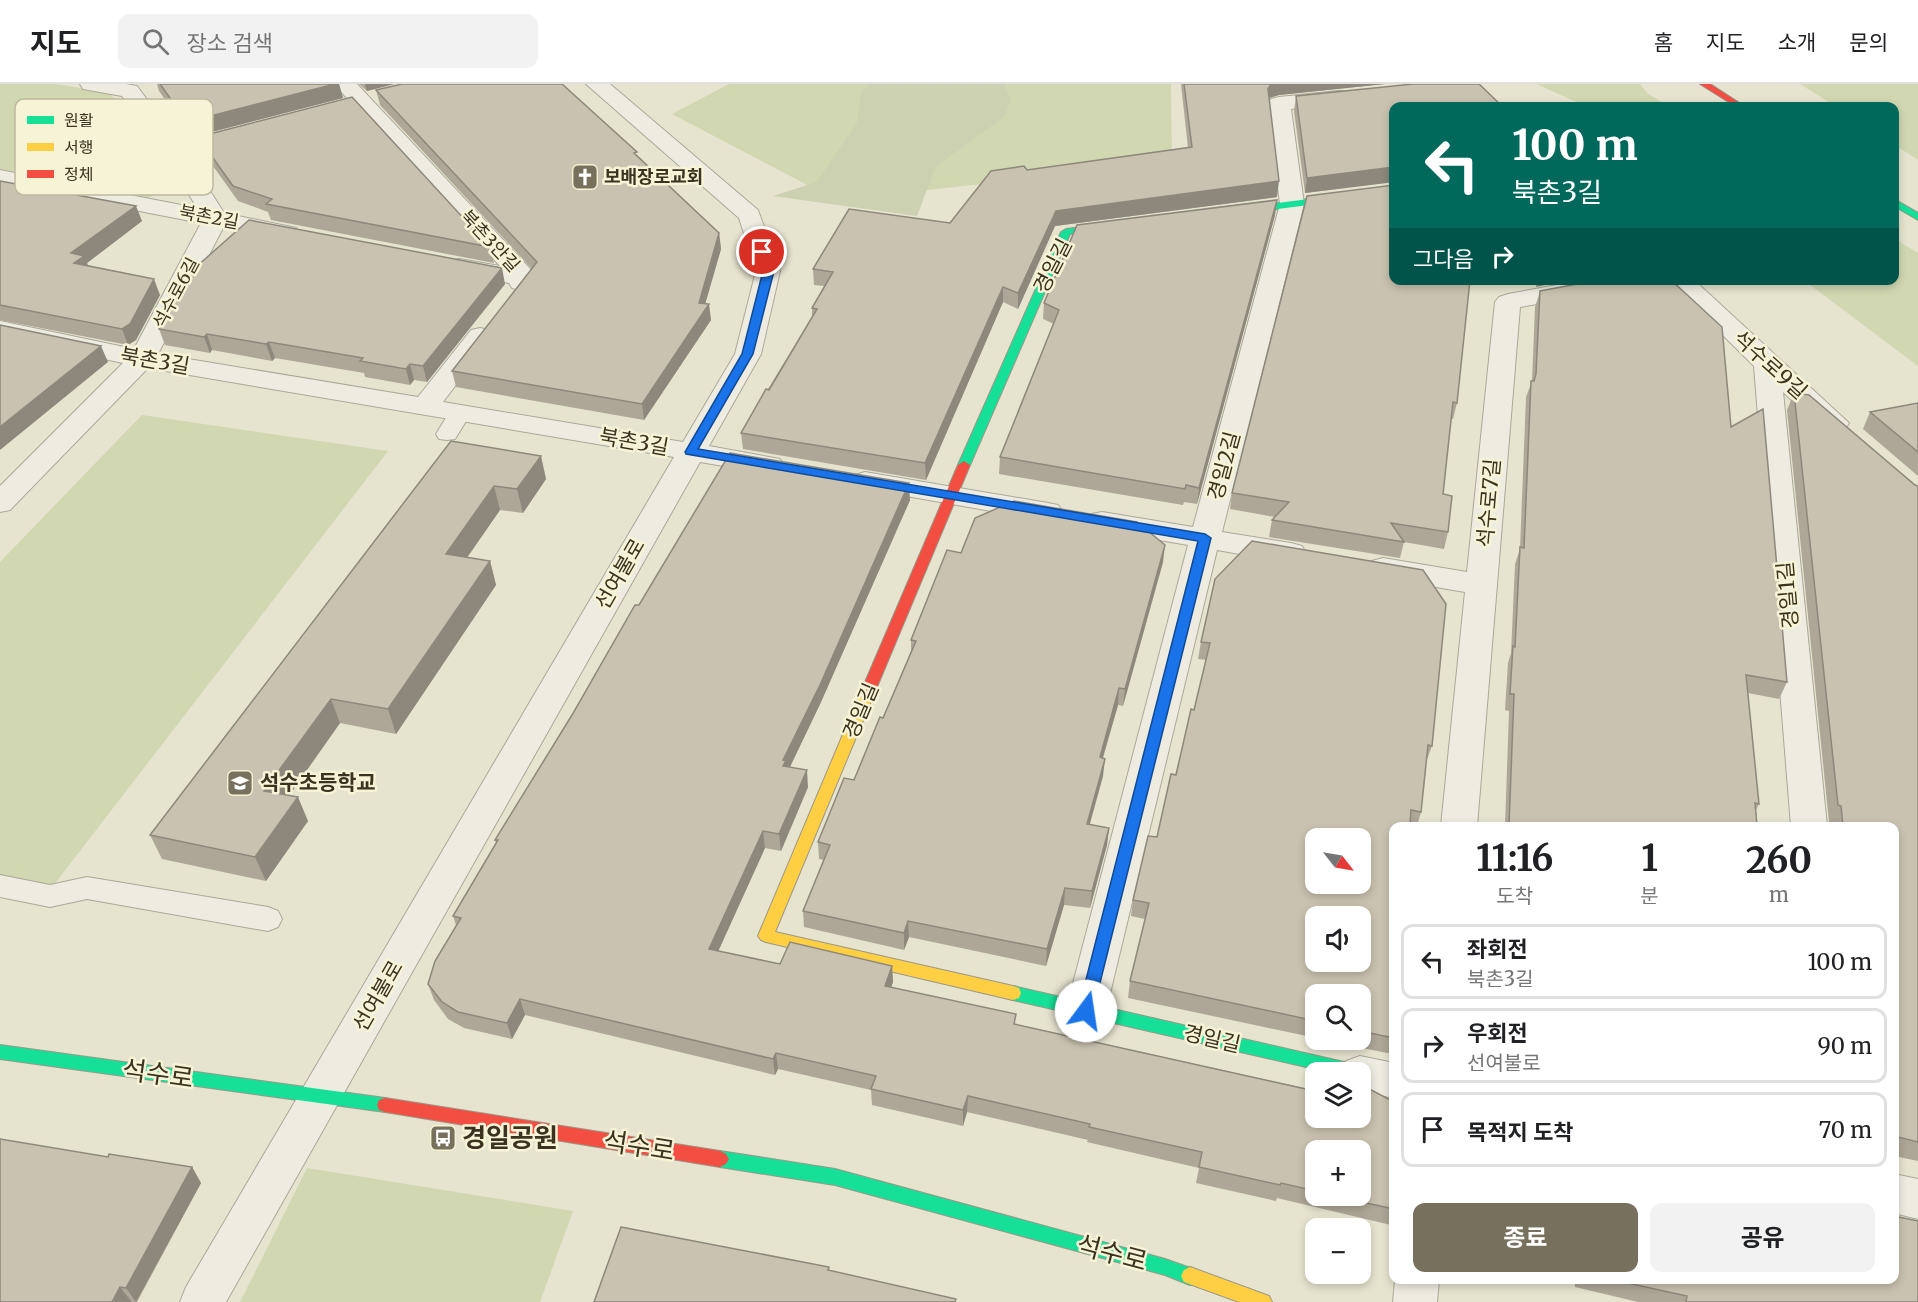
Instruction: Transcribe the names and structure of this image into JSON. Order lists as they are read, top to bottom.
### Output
{
  "streets": {
    "street": [
      "북촌2길",
      "북촌3안길",
      "경일길",
      "석수로6길",
      "북촌3길",
      "석수로9길",
      "경일2길",
      "석수로7길",
      "선여불로",
      "경일1길",
      "석수로"
    ]
  },
  "crossings": [
    ["북촌2길", "석수로6길"],
    ["경일길", "경일2길"],
    ["석수로6길", "북촌3길"],
    ["북촌3길", "선여불로"],
    ["석수로9길", "경일1길"],
    ["선여불로", "석수로"]
  ],
  "places": {
    "church": ["보배장로교회"],
    "school or university": ["석수초등학교"],
    "bus stop": ["경일공원"]
  },
  "legend": ["원활", "서행", "정체"],
  "north": "bottom right",
  "page": {
    "header": "지도",
    "search": "장소 검색",
    "nav": [
      "홈",
      "지도",
      "소개",
      "문의"
    ],
    "turn": ["100 m", "북촌3길"],
    "then": "그다음",
    "eta": [
      "11:16",
      "도착",
      "1",
      "분",
      "260",
      "m"
    ],
    "map_buttons": ["+", "−"],
    "list": [
      {
        "name": "좌회전",
        "note": "북촌3길",
        "value": "100 m"
      },
      {
        "name": "우회전",
        "note": "선여불로",
        "value": "90 m"
      },
      {
        "name": "목적지 도착",
        "value": "70 m"
      }
    ],
    "buttons": ["종료", "공유"]
  }
}
